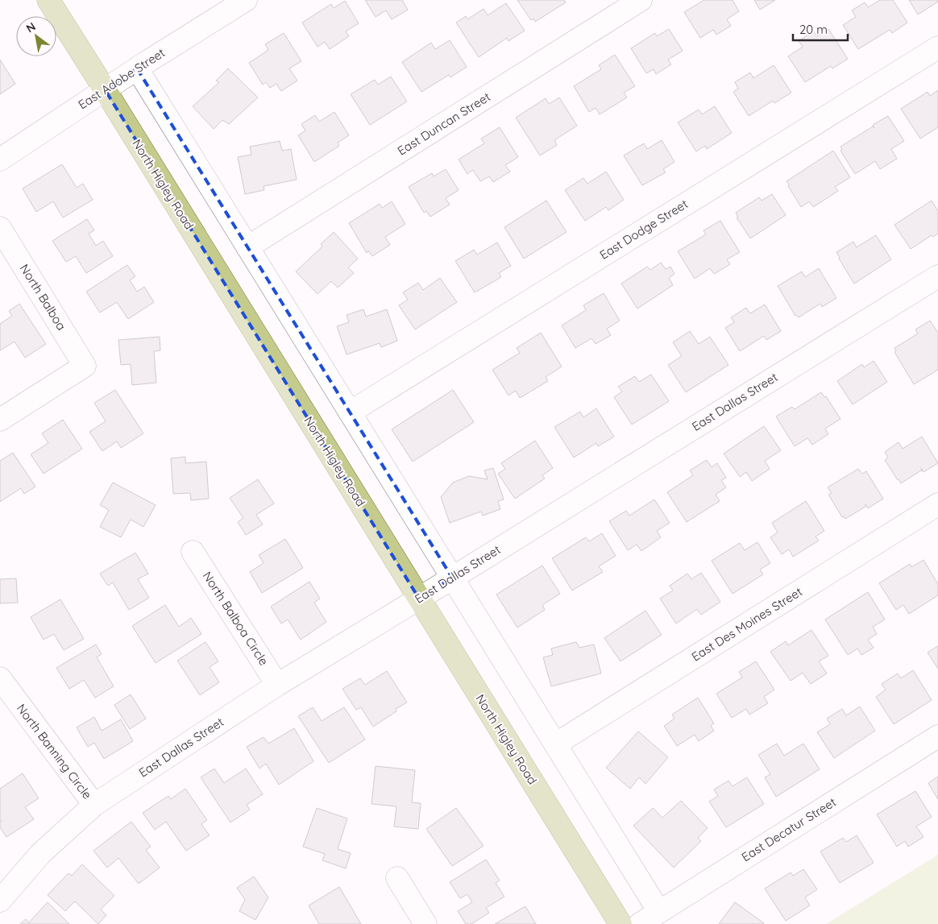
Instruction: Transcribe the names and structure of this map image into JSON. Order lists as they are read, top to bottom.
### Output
{
  "streets": {
    "main road": ["North Higley Road"],
    "street": [
      "East Adobe Street",
      "East Duncan Street",
      "East Dodge Street",
      "North Balboa",
      "East Dallas Street",
      "North Balboa Circle",
      "East Des Moines Street",
      "North Banning Circle",
      "East Decatur Street"
    ]
  },
  "crossings": [
    ["East Adobe Street", "North Higley Road"],
    ["North Higley Road", "East Dallas Street"],
    ["East Dallas Street", "North Balboa Circle"],
    ["East Dallas Street", "North Banning Circle"]
  ],
  "scale_bar": "20 m",
  "north": "top left"
}
